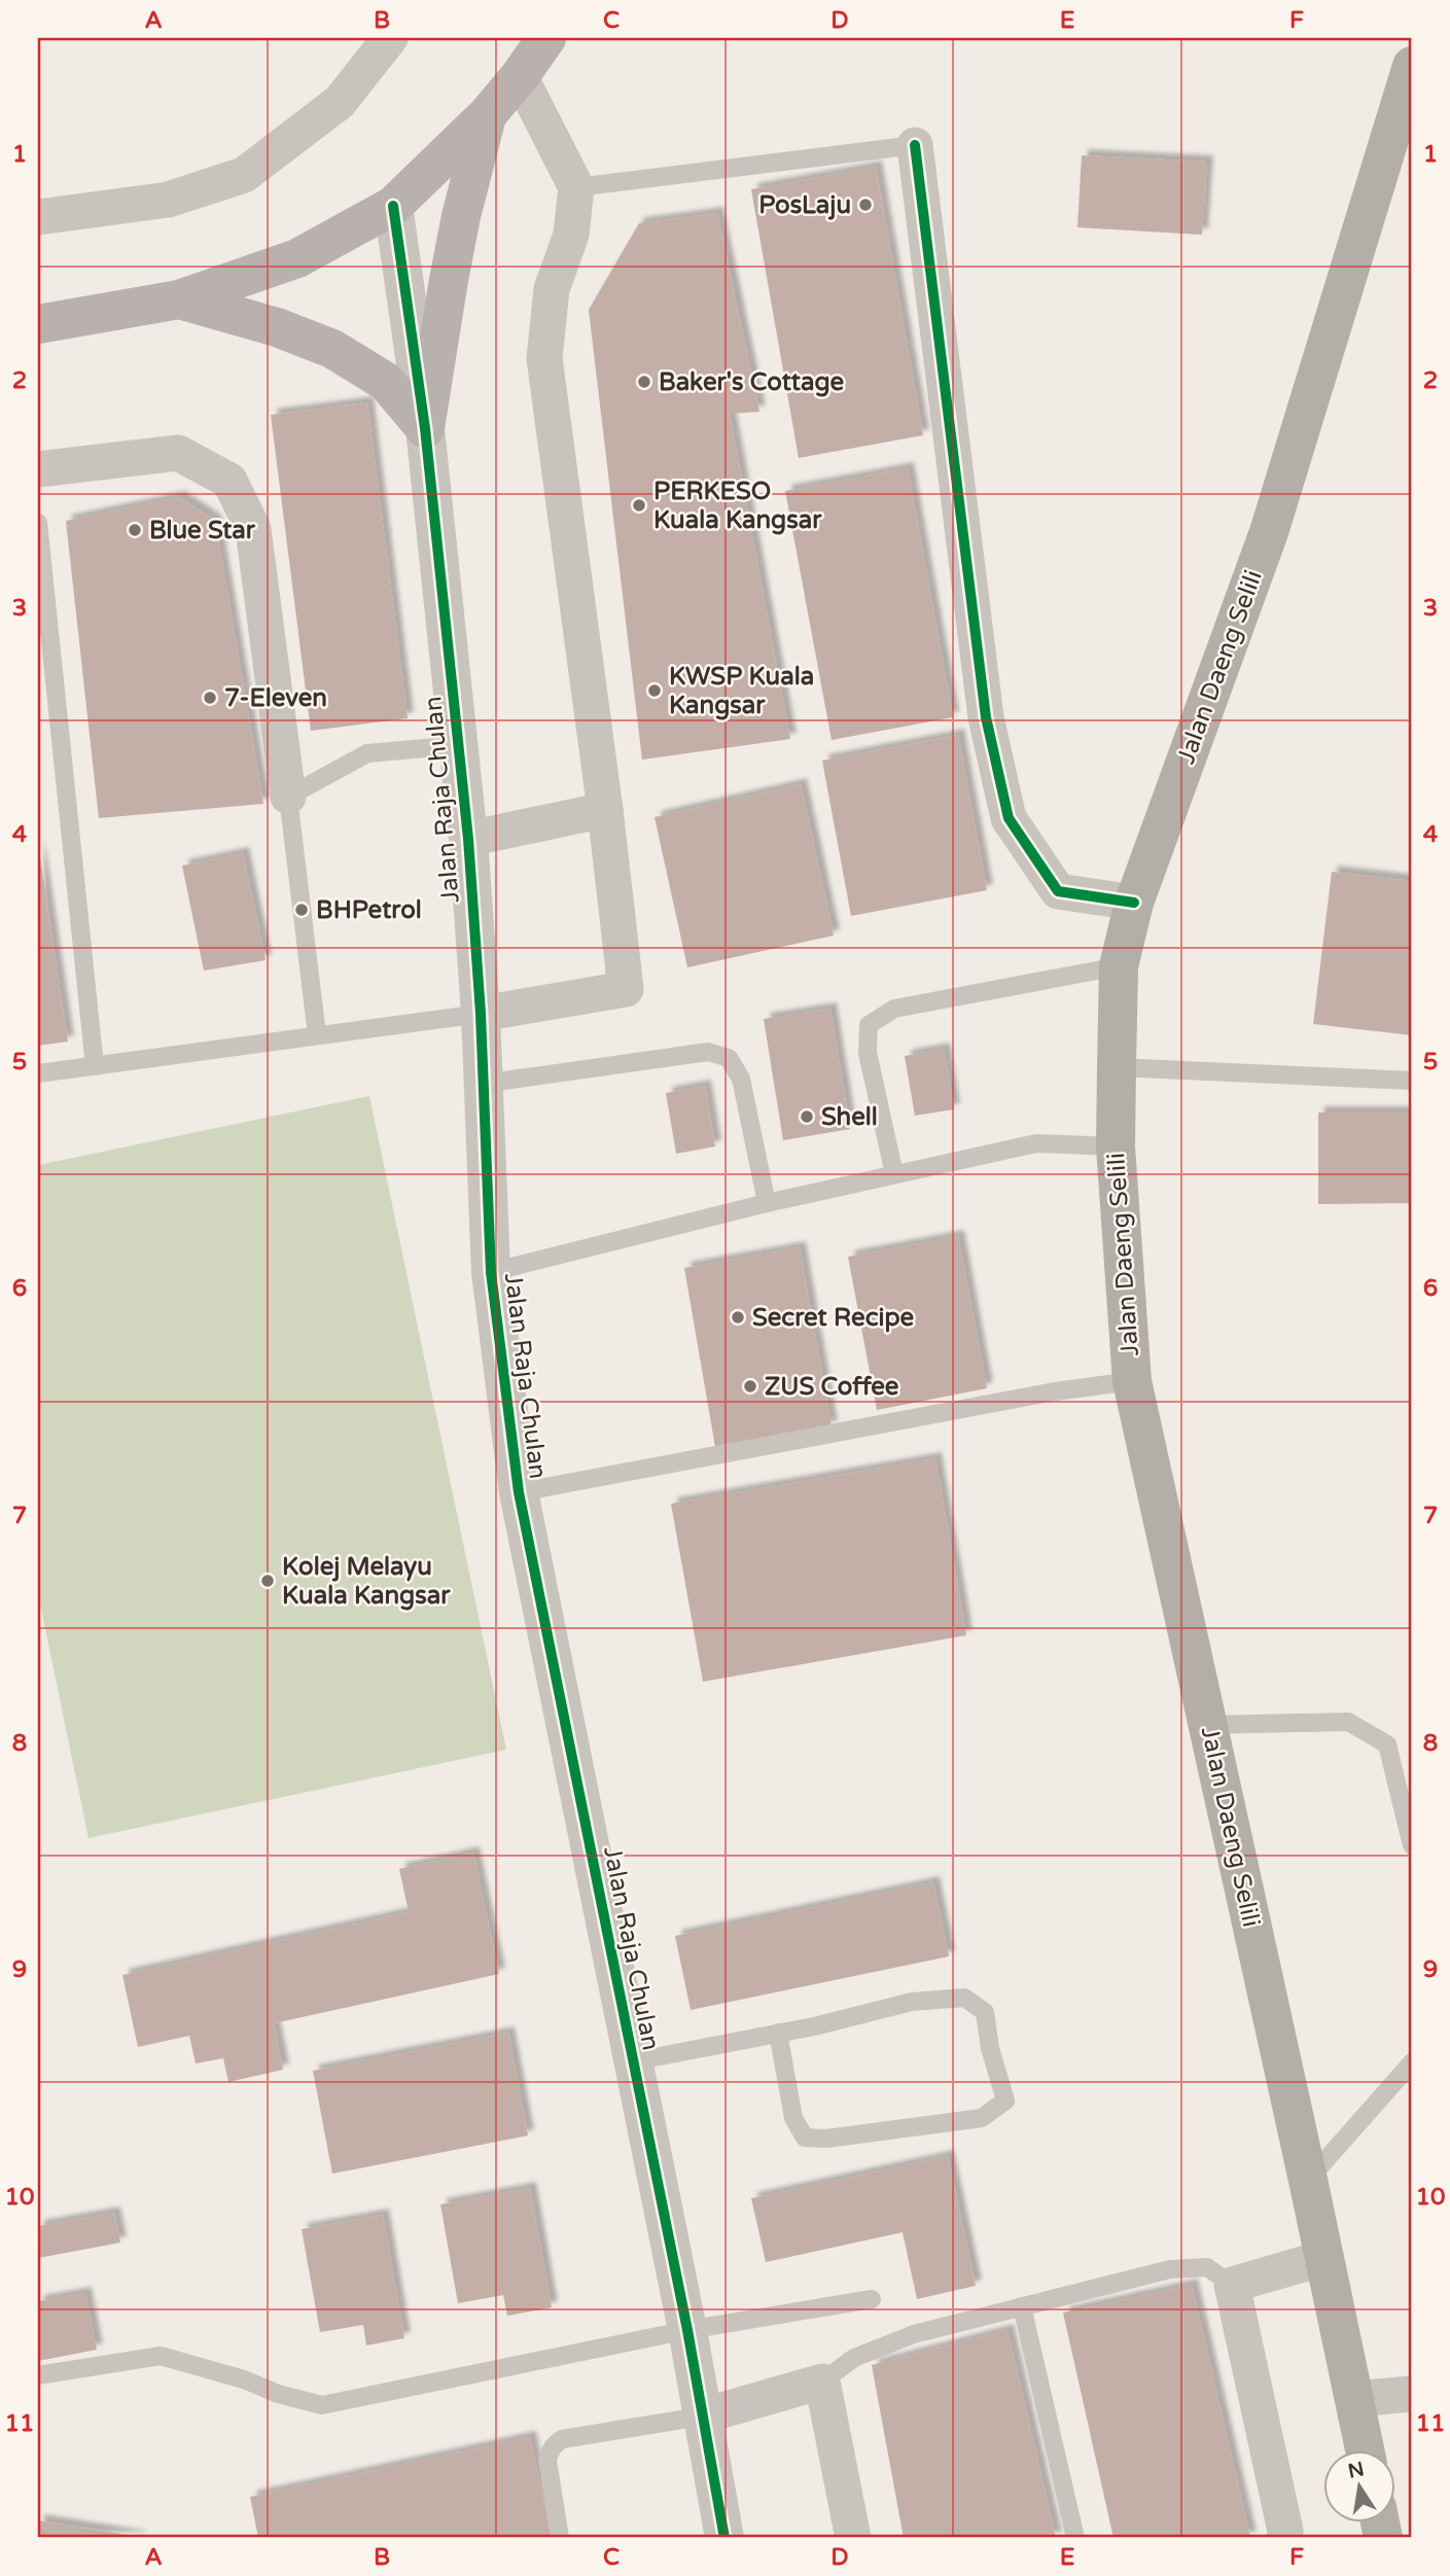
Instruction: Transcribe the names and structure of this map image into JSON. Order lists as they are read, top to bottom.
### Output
{
  "streets": {
    "highway": ["Jalan Daeng Selili"],
    "street": ["Jalan Raja Chulan"]
  },
  "places": [
    "PosLaju",
    "Baker's Cottage",
    "PERKESO Kuala Kangsar",
    "Blue Star",
    "KWSP Kuala Kangsar",
    "7-Eleven",
    "BHPetrol",
    "Shell",
    "Secret Recipe",
    "ZUS Coffee",
    "Kolej Melayu Kuala Kangsar"
  ],
  "north": "top",
  "grid": {
    "columns": [
      "A",
      "B",
      "C",
      "D",
      "E",
      "F"
    ],
    "rows": [
      "1",
      "2",
      "3",
      "4",
      "5",
      "6",
      "7",
      "8",
      "9",
      "10",
      "11"
    ]
  }
}
